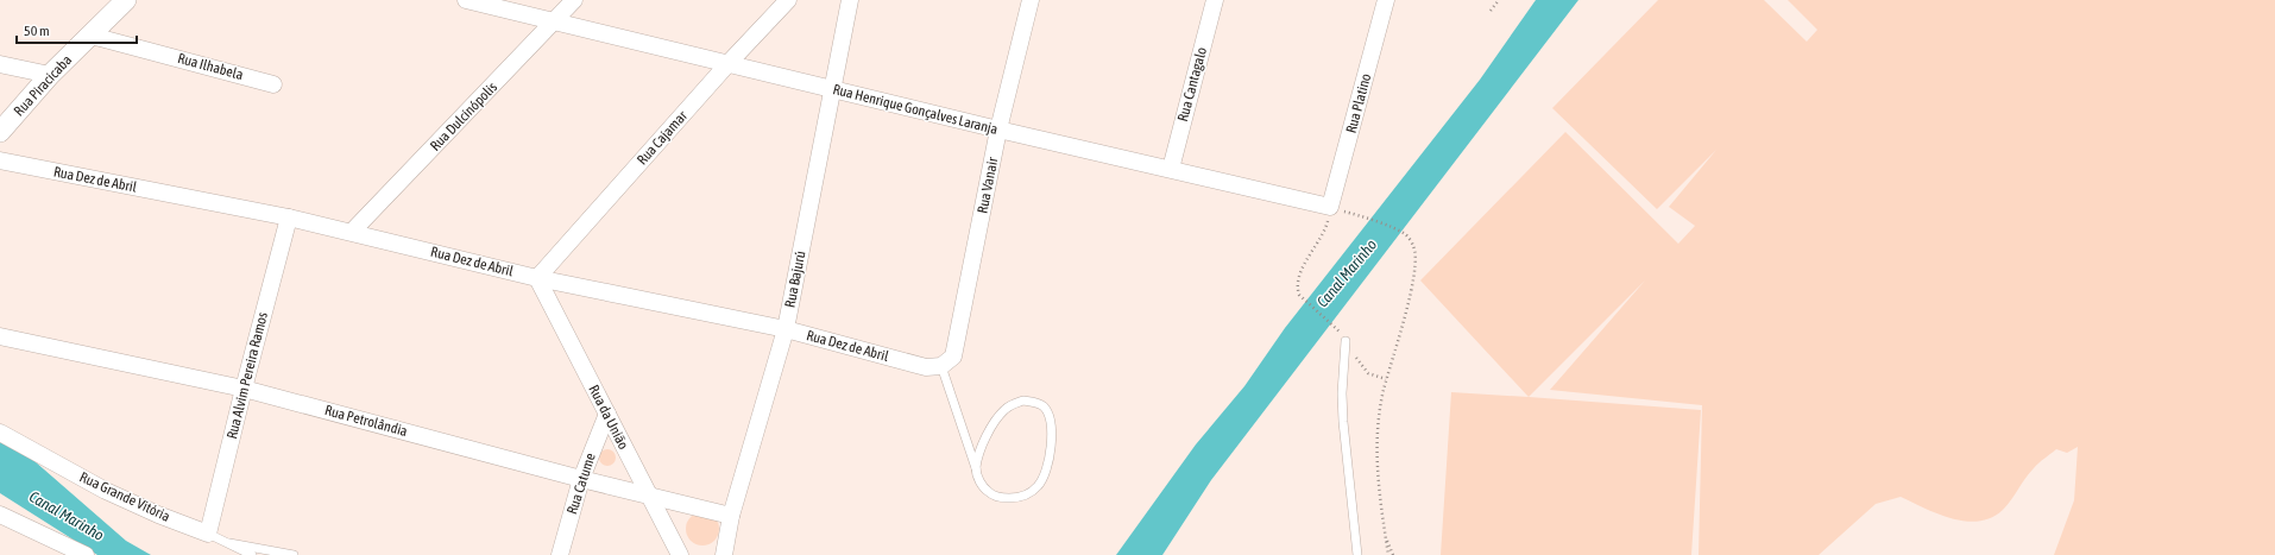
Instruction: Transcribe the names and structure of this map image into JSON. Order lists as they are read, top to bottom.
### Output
{
  "streets": {
    "street": [
      "Rua Ilhabela",
      "Rua Cantagalo",
      "Rua Piracicaba",
      "Rua Platino",
      "Rua Henrique Gonçalves Laranja",
      "Rua Dulcinópolis",
      "Rua Cajamar",
      "Rua Dez de Abril",
      "Rua Vanair",
      "Rua Bajurú",
      "Rua Alvim Pereira Ramos",
      "Rua da União",
      "Rua Petrolândia",
      "Rua Catume",
      "Rua Grande Vitória"
    ]
  },
  "crossings": [
    ["Rua Ilhabela", "Rua Piracicaba"],
    ["Rua Cantagalo", "Rua Henrique Gonçalves Laranja"],
    ["Rua Platino", "Rua Henrique Gonçalves Laranja"],
    ["Rua Henrique Gonçalves Laranja", "Rua Dulcinópolis"],
    ["Rua Henrique Gonçalves Laranja", "Rua Cajamar"],
    ["Rua Henrique Gonçalves Laranja", "Rua Vanair"],
    ["Rua Henrique Gonçalves Laranja", "Rua Bajurú"],
    ["Rua Dulcinópolis", "Rua Dez de Abril"],
    ["Rua Cajamar", "Rua Dez de Abril"],
    ["Rua Cajamar", "Rua da União"],
    ["Rua Dez de Abril", "Rua Vanair"],
    ["Rua Dez de Abril", "Rua Bajurú"],
    ["Rua Dez de Abril", "Rua Alvim Pereira Ramos"],
    ["Rua Dez de Abril", "Rua da União"],
    ["Rua Bajurú", "Rua Petrolândia"],
    ["Rua Alvim Pereira Ramos", "Rua Petrolândia"],
    ["Rua Alvim Pereira Ramos", "Rua Grande Vitória"],
    ["Rua da União", "Rua Petrolândia"],
    ["Rua da União", "Rua Catume"],
    ["Rua Petrolândia", "Rua Catume"]
  ],
  "water": ["Canal Marinho"],
  "scale_bar": "50 m"
}
